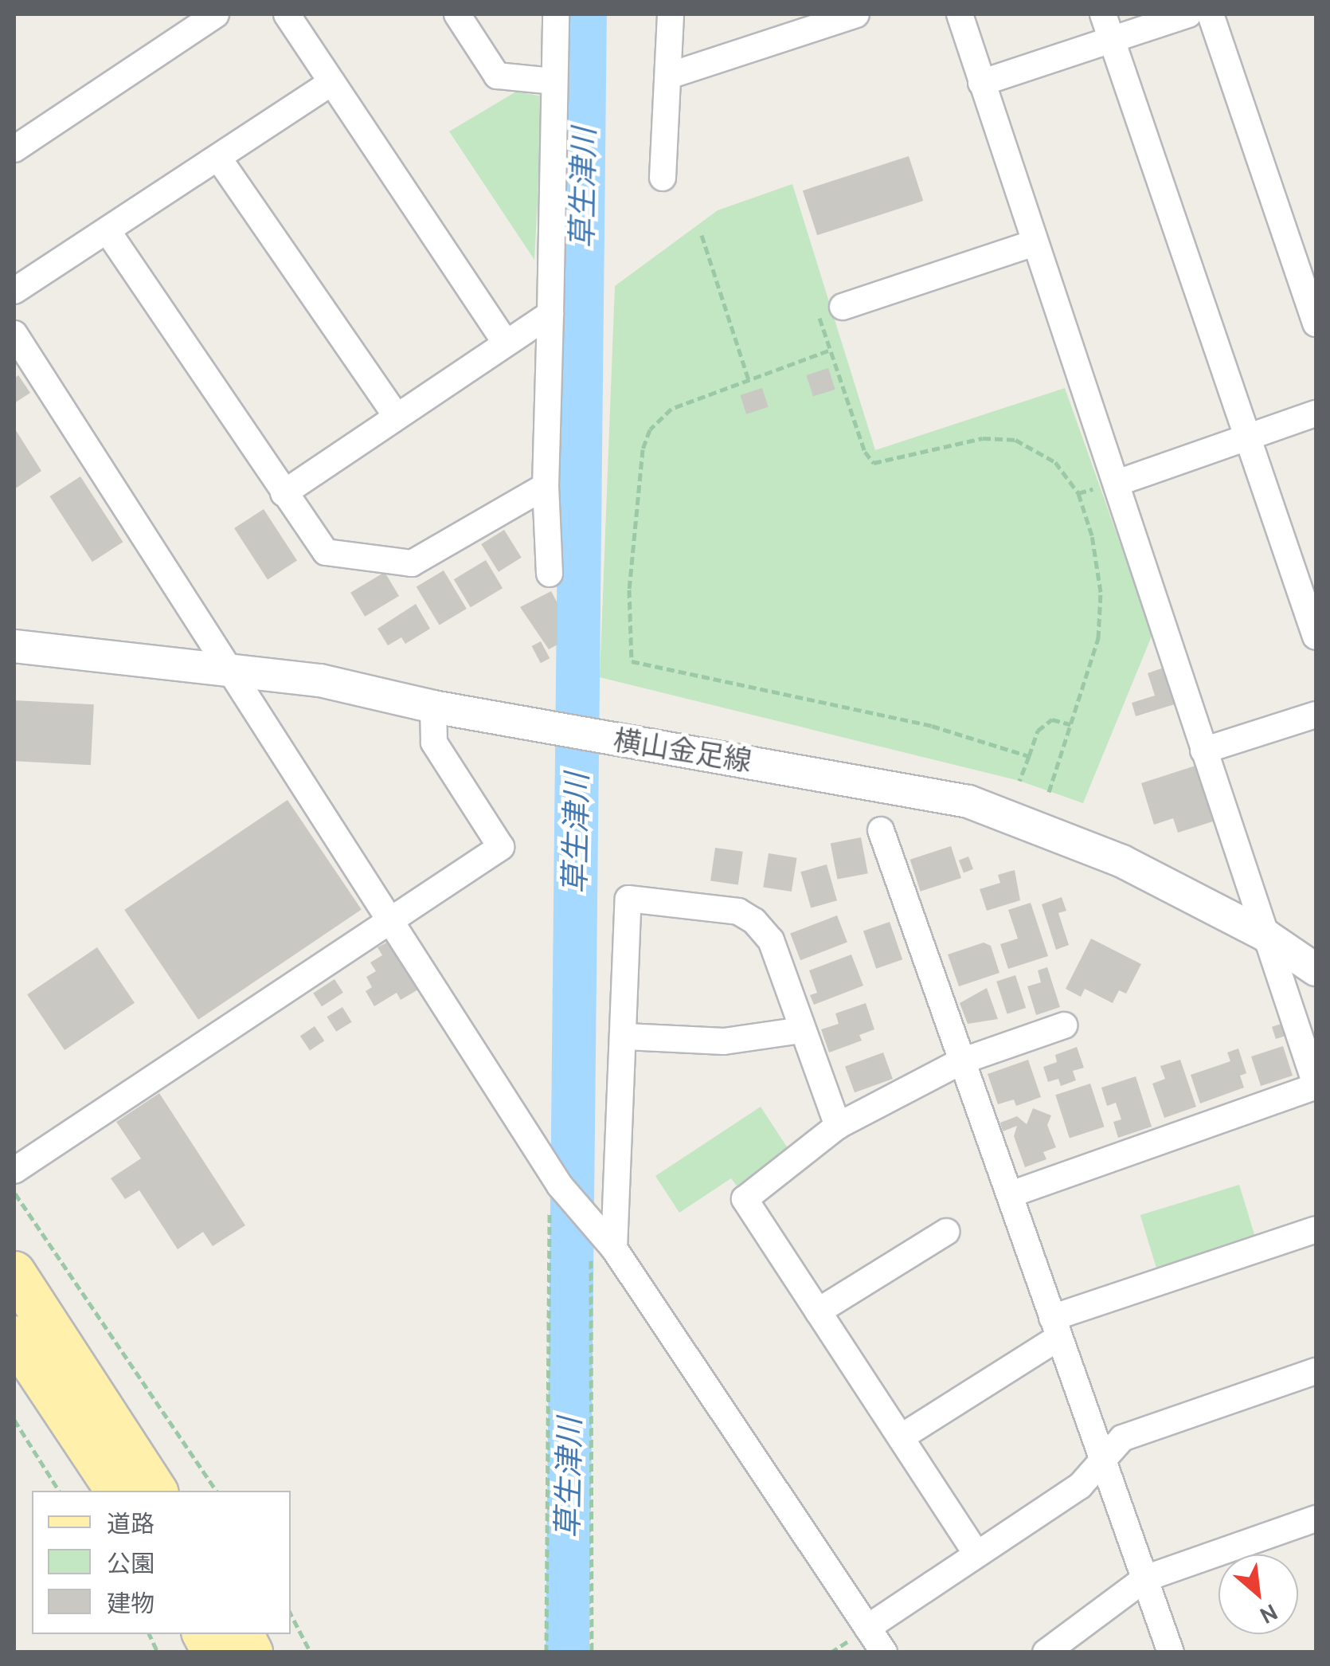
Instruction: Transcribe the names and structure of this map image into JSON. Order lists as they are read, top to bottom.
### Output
{
  "streets": {
    "street": ["横山金足線"]
  },
  "water": ["草生津川"],
  "legend": ["道路", "公園", "建物"],
  "north": "bottom right"
}
